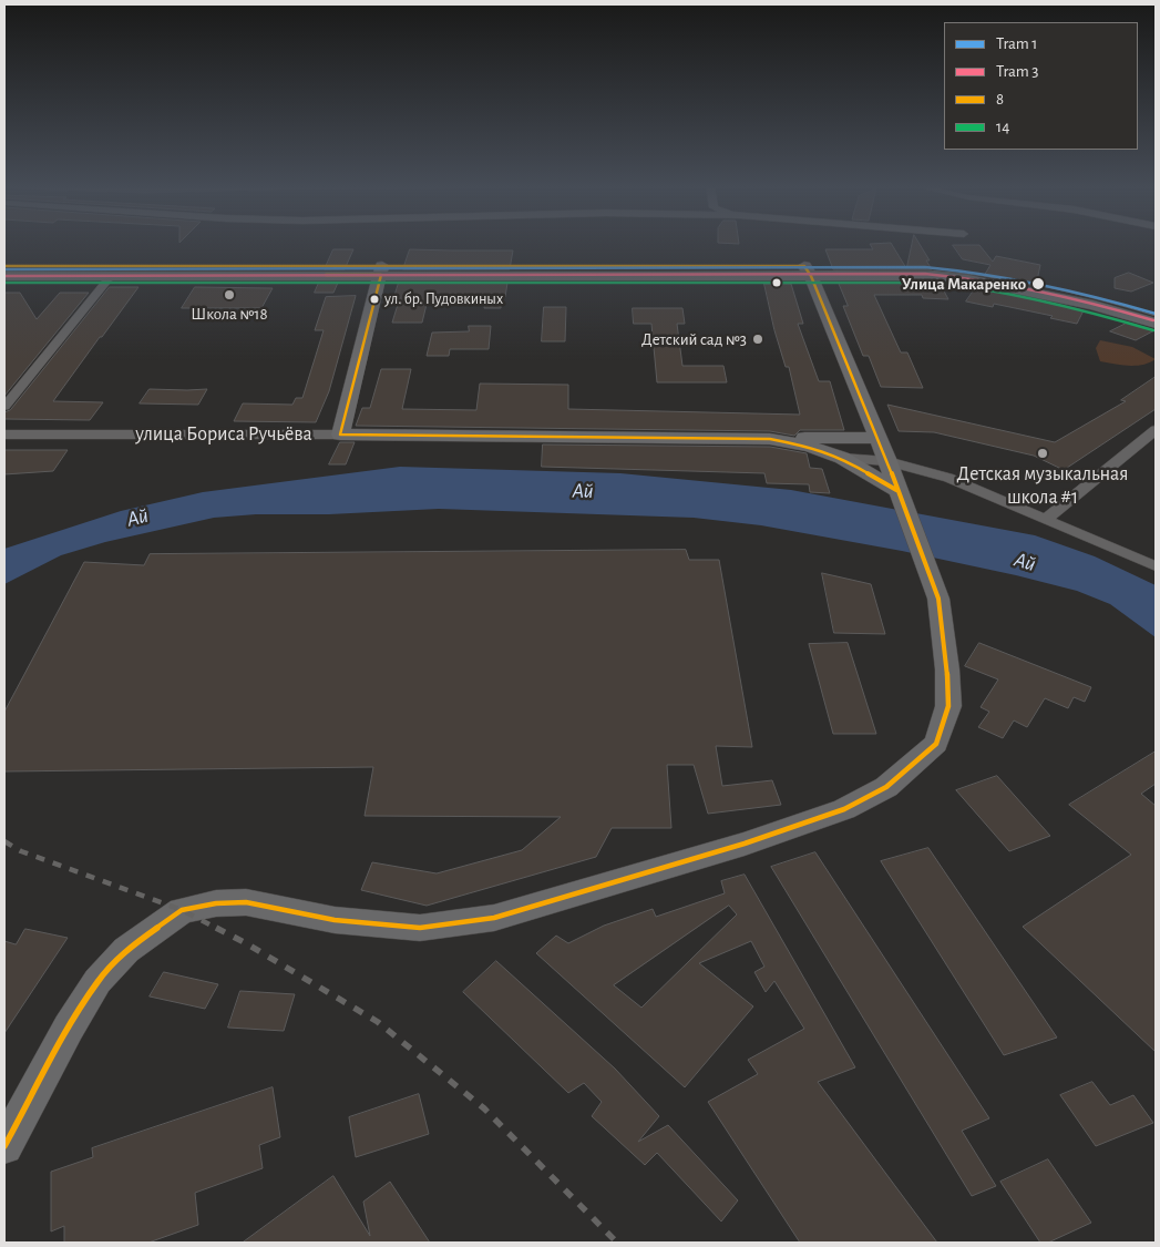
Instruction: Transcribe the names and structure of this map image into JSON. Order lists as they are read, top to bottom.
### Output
{
  "streets": {
    "street": ["улица Бориса Ручьёва"]
  },
  "water": ["Ай"],
  "places": [
    "Улица Макаренко",
    "Школа №18",
    "ул. бр. Пудовкиных",
    "Детский сад №3",
    "Детская музыкальная школа #1"
  ],
  "lines": [
    "transit line 8",
    "tram line 1",
    "tram line 3",
    "transit line 14"
  ],
  "legend": [
    "Tram 1",
    "Tram 3",
    "8",
    "14"
  ]
}
